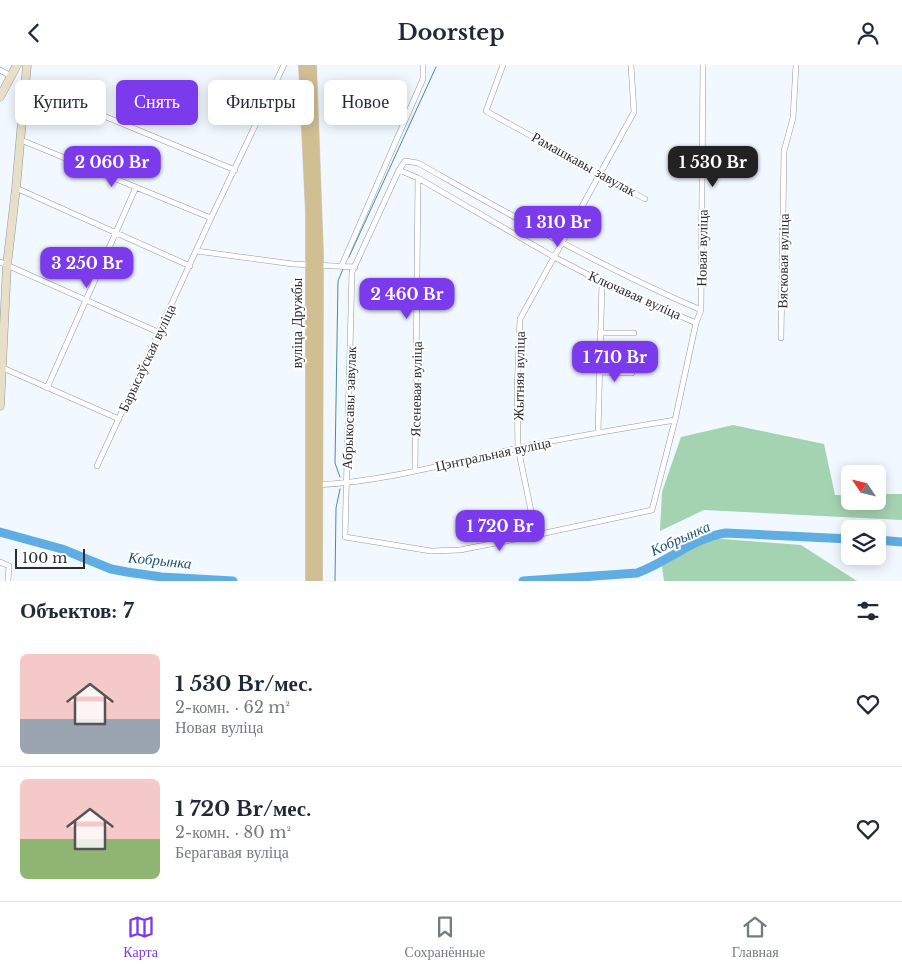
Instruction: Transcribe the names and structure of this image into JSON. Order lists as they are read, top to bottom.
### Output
{
  "streets": {
    "main road": ["вуліца Дружбы"],
    "street": [
      "Рамашкавы завулак",
      "Новая вуліца",
      "Вясковая вуліца",
      "Ключавая вуліца",
      "Барысаўская вуліца",
      "Жытняя вуліца",
      "Ясеневая вуліца",
      "Абрыкосавы завулак",
      "Цэнтральная вуліца"
    ]
  },
  "crossings": [
    ["Рамашкавы завулак", "Жытняя вуліца"],
    ["Новая вуліца", "Ключавая вуліца"],
    ["Ключавая вуліца", "Жытняя вуліца"],
    ["Ключавая вуліца", "Ясеневая вуліца"],
    ["Ключавая вуліца", "Абрыкосавы завулак"],
    ["вуліца Дружбы", "Цэнтральная вуліца"],
    ["Жытняя вуліца", "Абрыкосавы завулак"],
    ["Жытняя вуліца", "Цэнтральная вуліца"],
    ["Ясеневая вуліца", "Цэнтральная вуліца"],
    ["Абрыкосавы завулак", "Цэнтральная вуліца"]
  ],
  "water": ["Кобрынка"],
  "scale_bar": "100 m",
  "north": "top left",
  "page": {
    "header": "Doorstep",
    "chip": [
      "Купить",
      "Снять",
      "Фильтры",
      "Новое"
    ],
    "price": [
      "2 060 Br",
      "1 530 Br",
      "1 310 Br",
      "3 250 Br",
      "2 460 Br",
      "1 710 Br",
      "1 720 Br"
    ],
    "scale": "100 m",
    "heading": "Объектов: 7",
    "list": [
      {
        "name": "1 530 Br/мес.",
        "note": "2-комн. · 62 m² · Новая вуліца"
      },
      {
        "name": "1 720 Br/мес.",
        "note": "2-комн. · 80 m² · Берагавая вуліца"
      }
    ],
    "tabs": ["Карта", "Сохранённые", "Главная"]
  }
}
